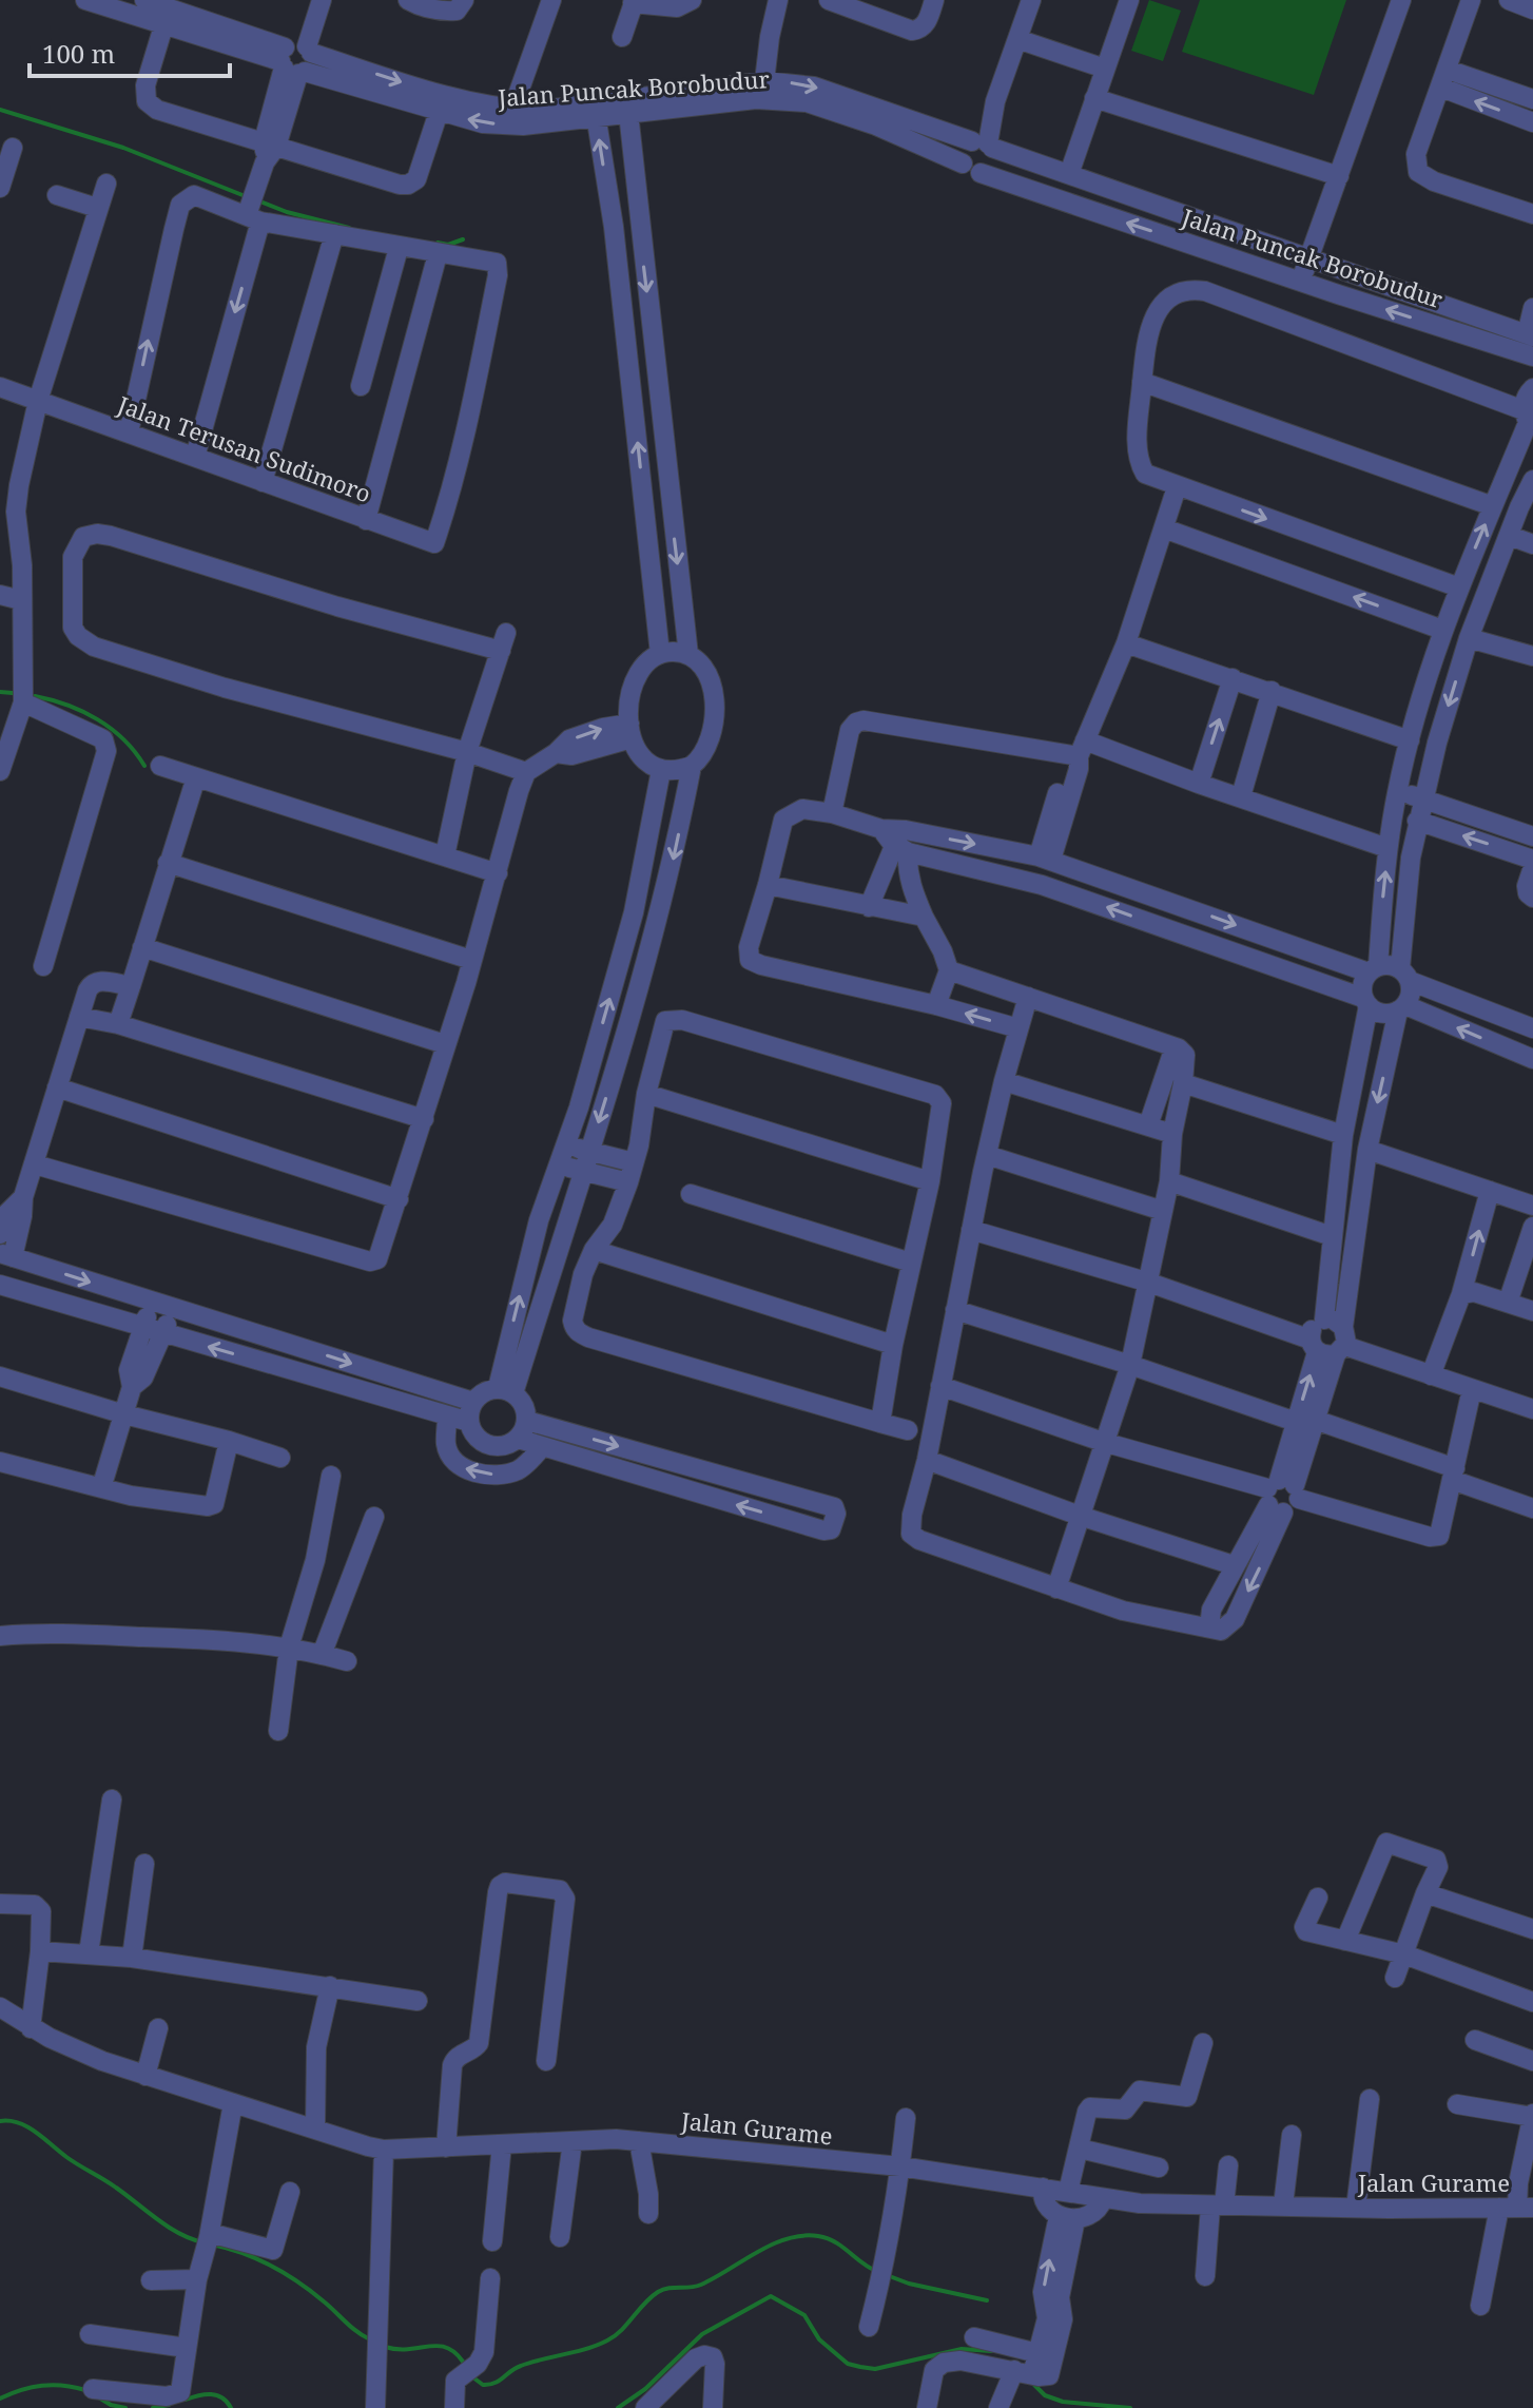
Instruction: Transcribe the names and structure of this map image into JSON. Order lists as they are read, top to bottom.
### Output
{
  "streets": {
    "street": ["Jalan Puncak Borobudur", "Jalan Terusan Sudimoro", "Jalan Gurame"]
  },
  "scale_bar": "100 m"
}
